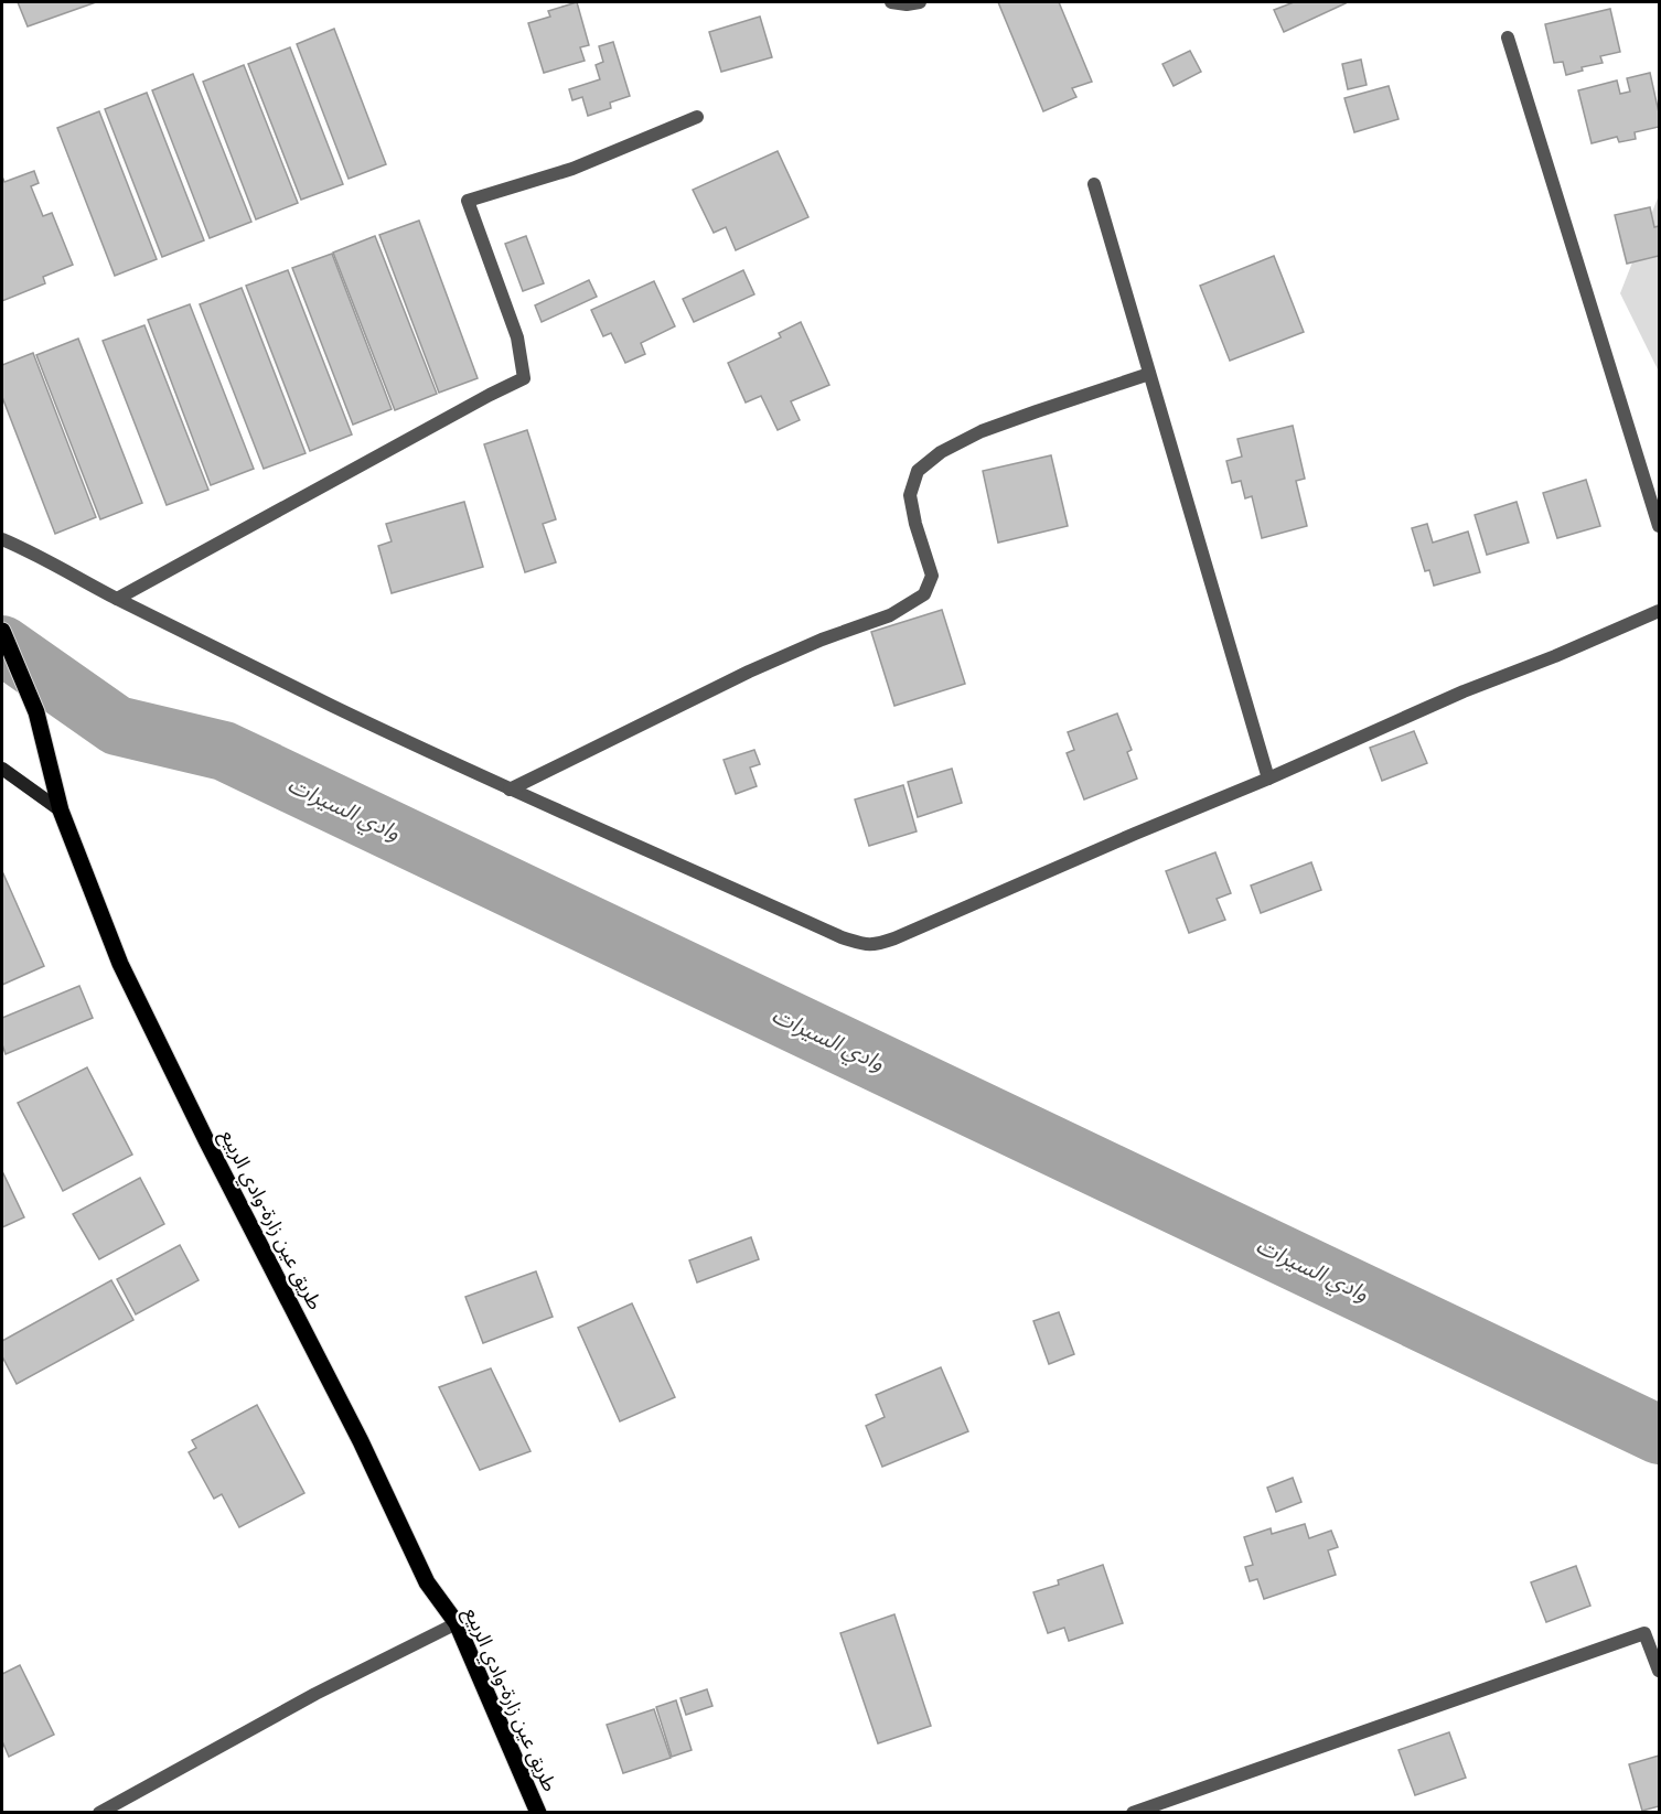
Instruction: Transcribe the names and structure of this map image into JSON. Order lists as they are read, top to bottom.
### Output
{
  "streets": {
    "main road": ["طريق عين زارة-وادي الربيع"]
  },
  "water": ["وادي السيرات"]
}
